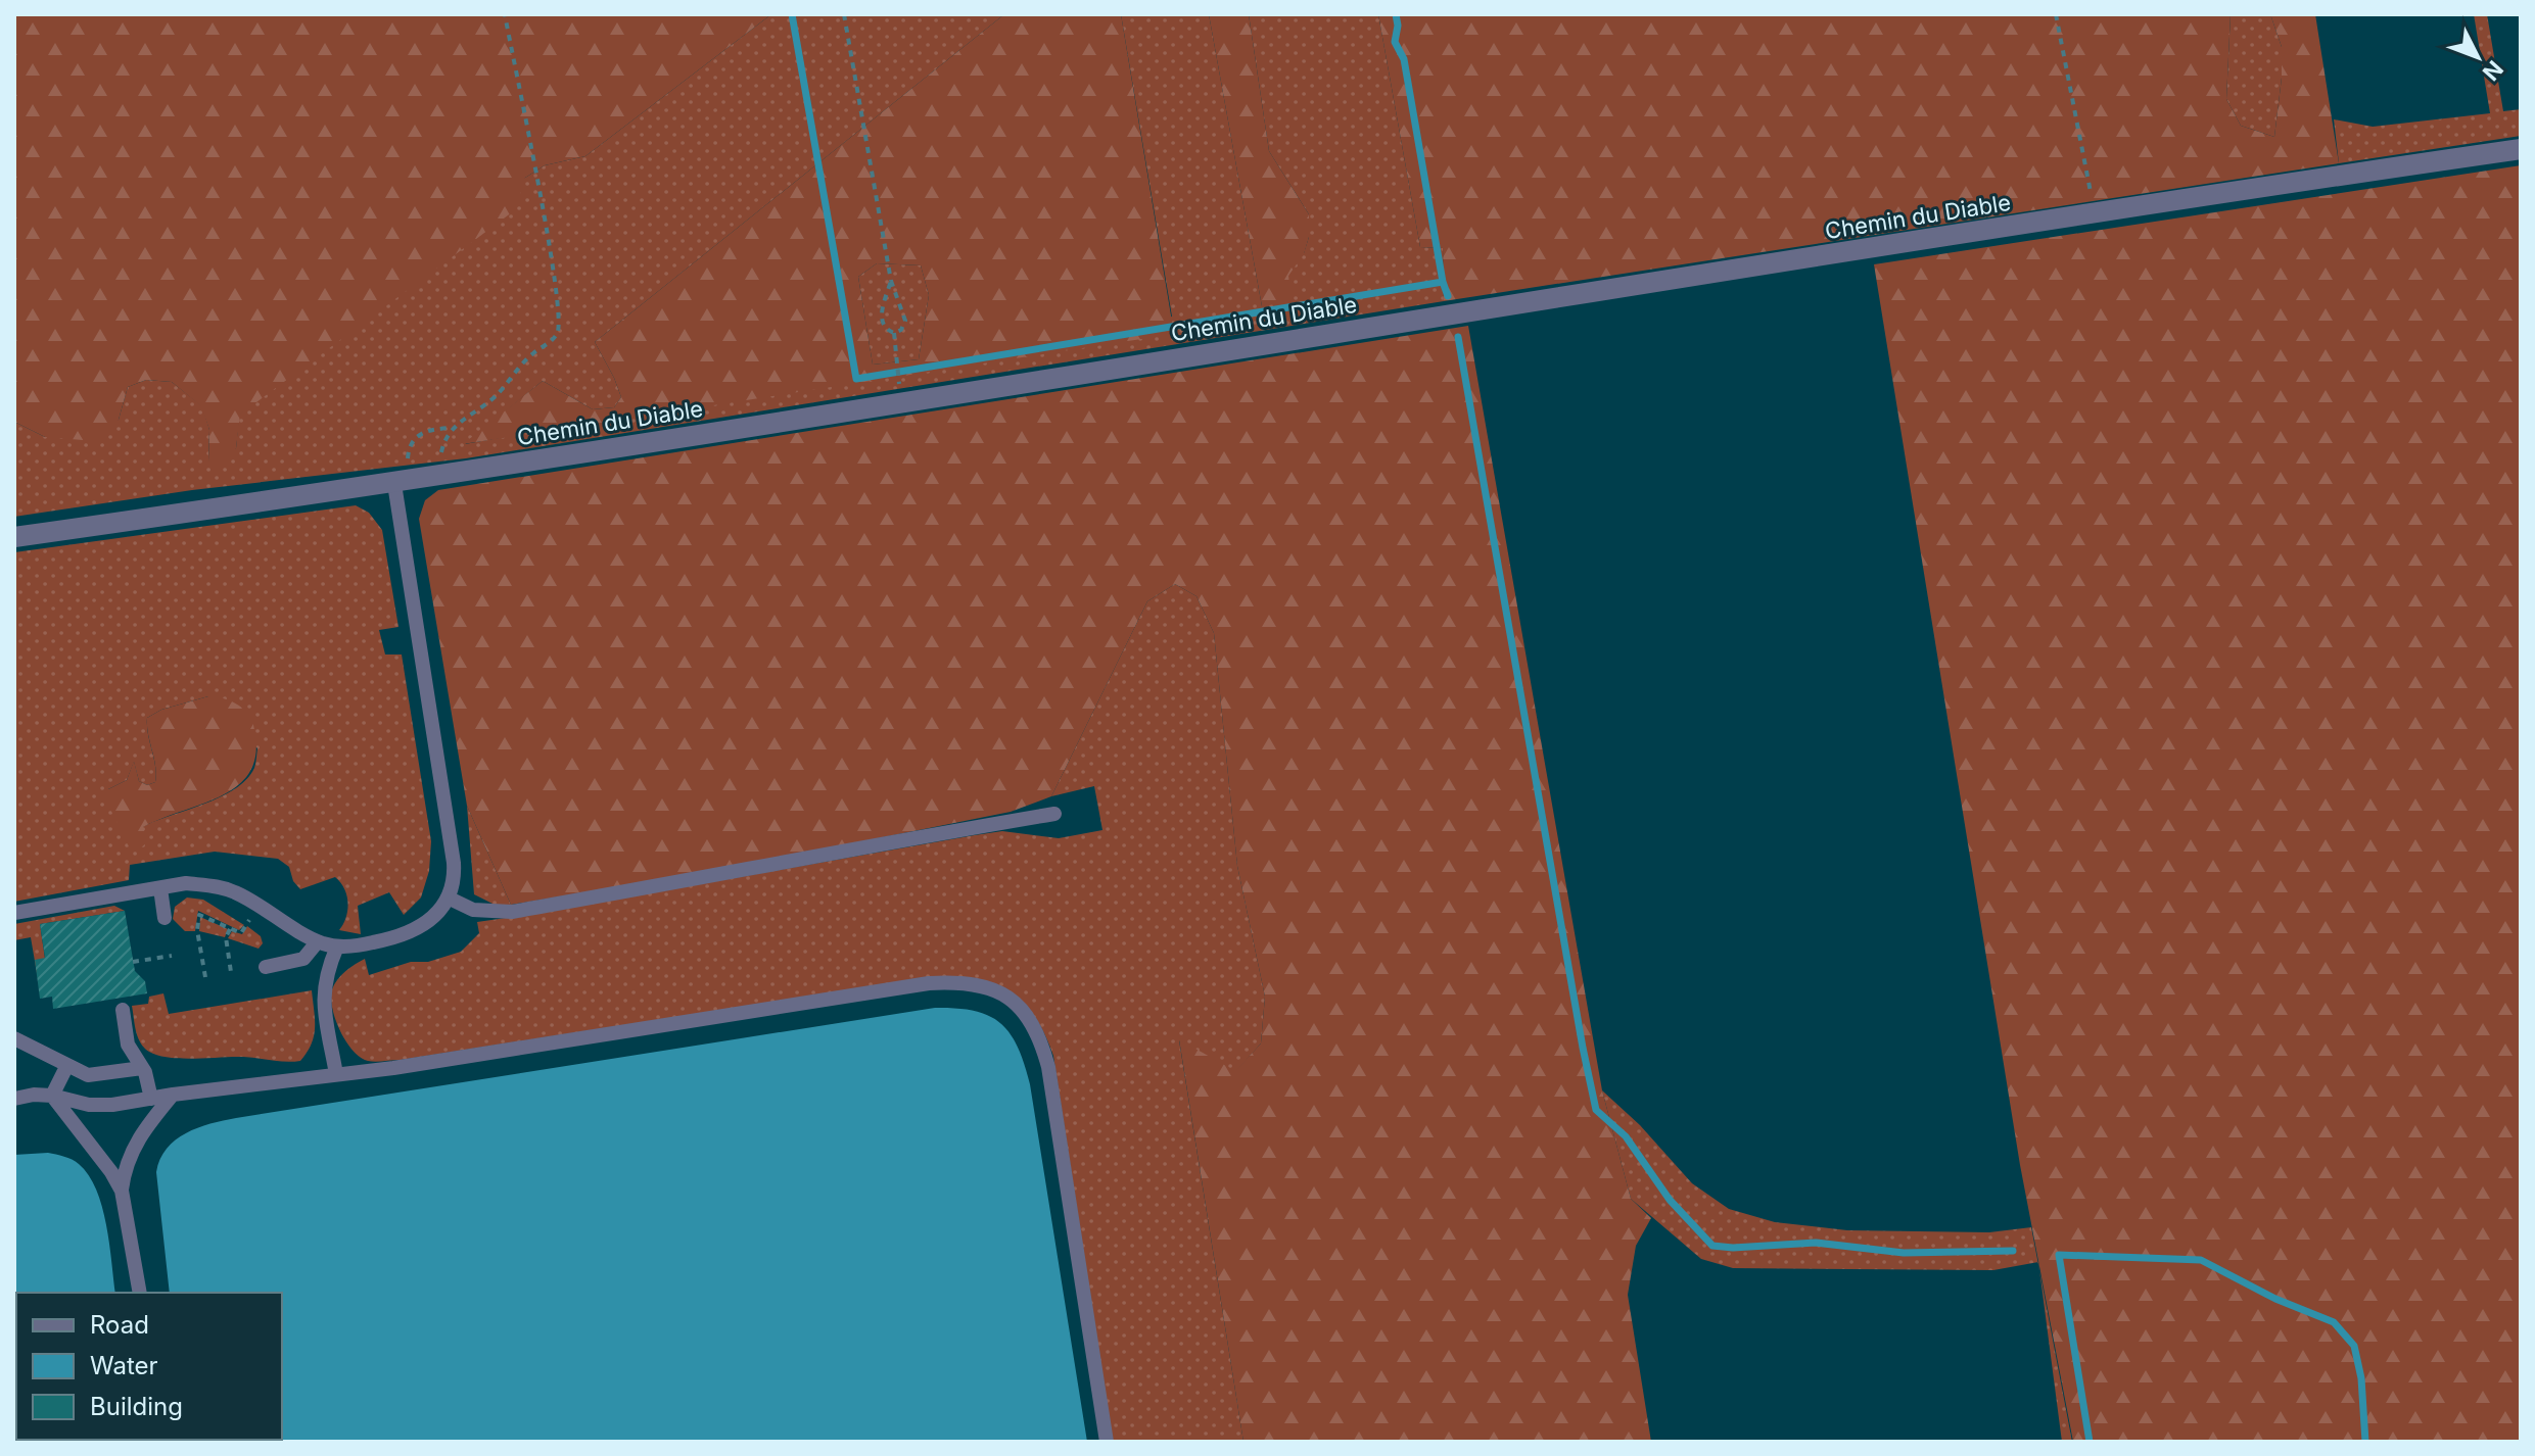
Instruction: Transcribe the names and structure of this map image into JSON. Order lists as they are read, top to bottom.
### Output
{
  "streets": {
    "street": ["Chemin du Diable"]
  },
  "legend": ["Road", "Water", "Building"],
  "north": "bottom right"
}
